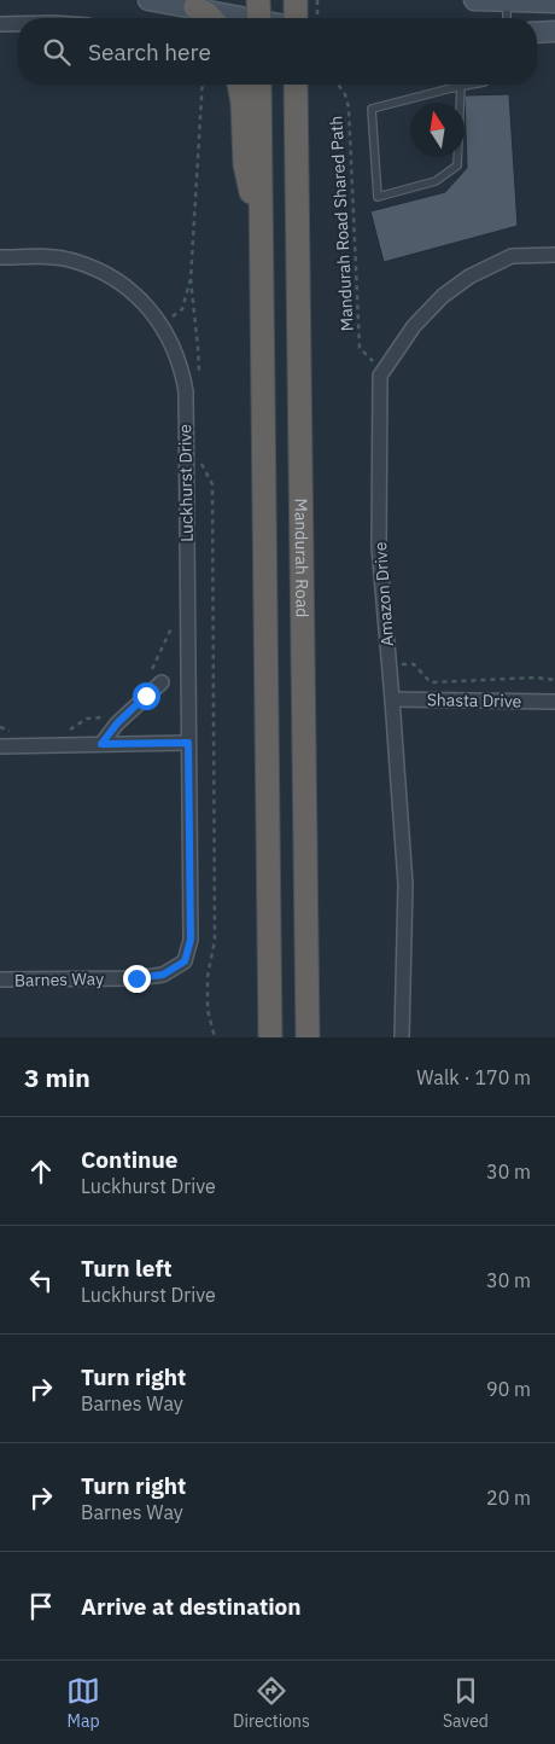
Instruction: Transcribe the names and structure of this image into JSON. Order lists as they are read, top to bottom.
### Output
{
  "streets": {
    "highway": ["Mandurah Road"],
    "street": [
      "Luckhurst Drive",
      "Amazon Drive",
      "Shasta Drive",
      "Barnes Way"
    ],
    "path": ["Mandurah Road Shared Path"]
  },
  "crossings": [
    ["Luckhurst Drive", "Barnes Way"],
    ["Amazon Drive", "Shasta Drive"]
  ],
  "north": "top",
  "page": {
    "search": "Search here",
    "heading": ["3 min", "Walk · 170 m"],
    "list": [
      ["Continue", "Luckhurst Drive", "30 m"],
      ["Turn left", "Luckhurst Drive", "30 m"],
      ["Turn right", "Barnes Way", "90 m"],
      ["Turn right", "Barnes Way", "20 m"],
      "Arrive at destination"
    ],
    "nav": ["Map", "Directions", "Saved"]
  }
}
